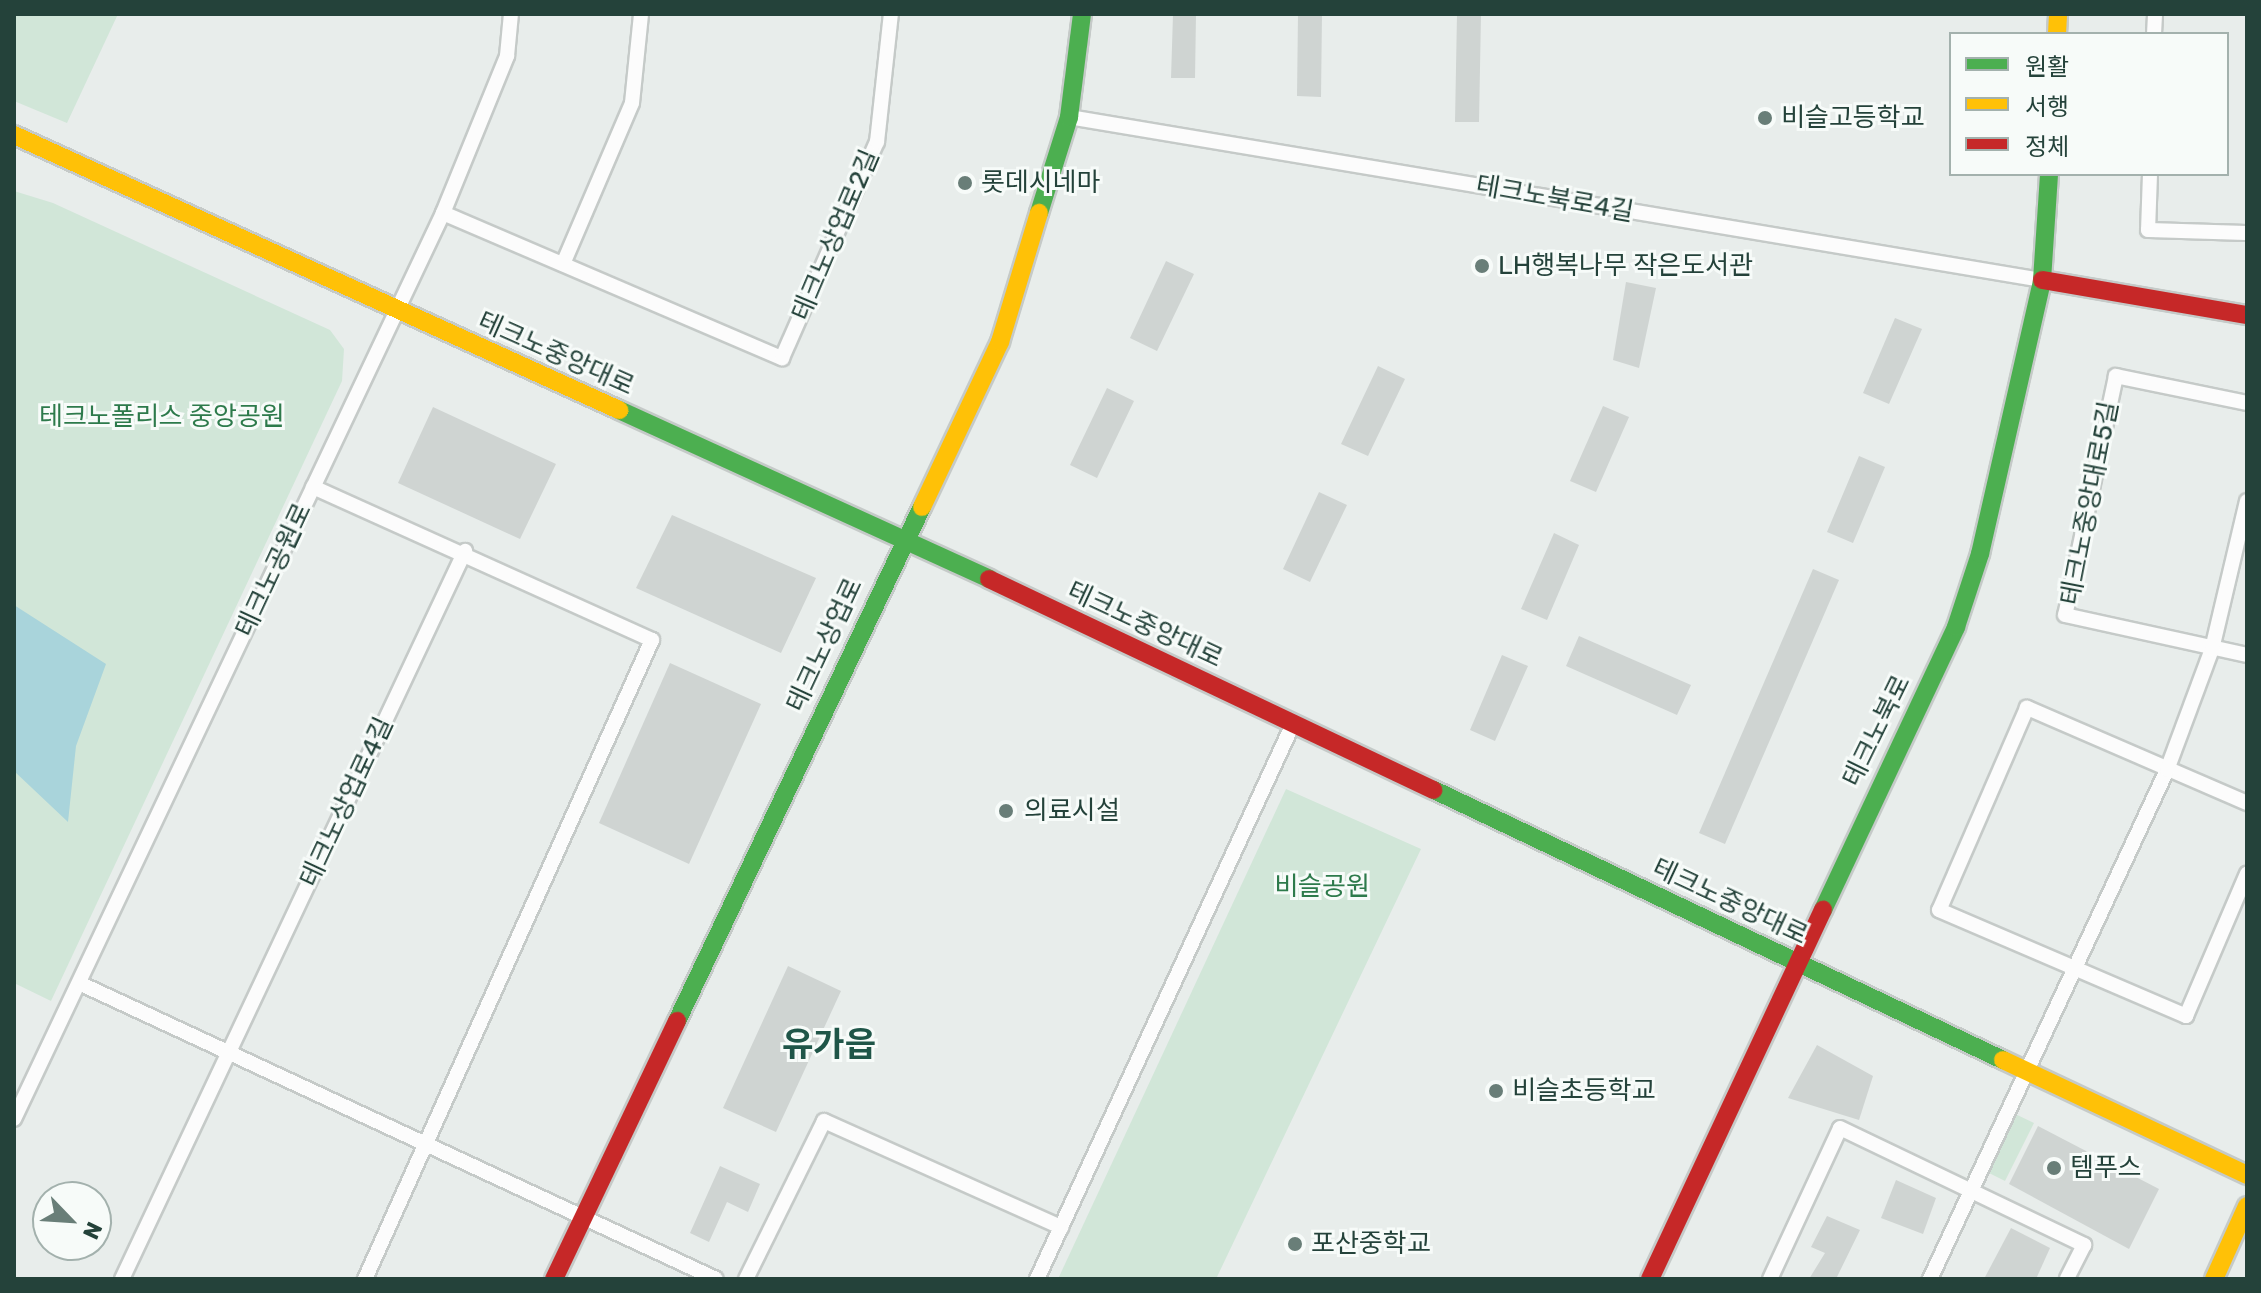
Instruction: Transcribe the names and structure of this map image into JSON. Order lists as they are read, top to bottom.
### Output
{
  "streets": {
    "main road": ["테크노중앙대로", "테크노상업로", "테크노북로"],
    "street": [
      "테크노북로4길",
      "테크노상업로2길",
      "테크노중앙대로5길",
      "테크노공원로",
      "테크노상업로4길"
    ]
  },
  "crossings": [
    ["테크노북로4길", "테크노상업로"],
    ["테크노북로4길", "테크노북로"],
    ["테크노중앙대로", "테크노공원로"],
    ["테크노중앙대로", "테크노상업로"],
    ["테크노중앙대로", "테크노북로"]
  ],
  "districts": ["유가읍"],
  "parks": ["테크노폴리스 중앙공원", "비슬공원"],
  "places": [
    "비슬고등학교",
    "롯데시네마",
    "LH행복나무 작은도서관",
    "의료시설",
    "비슬초등학교",
    "템푸스",
    "포산중학교"
  ],
  "legend": ["원활", "서행", "정체"],
  "north": "bottom right"
}
